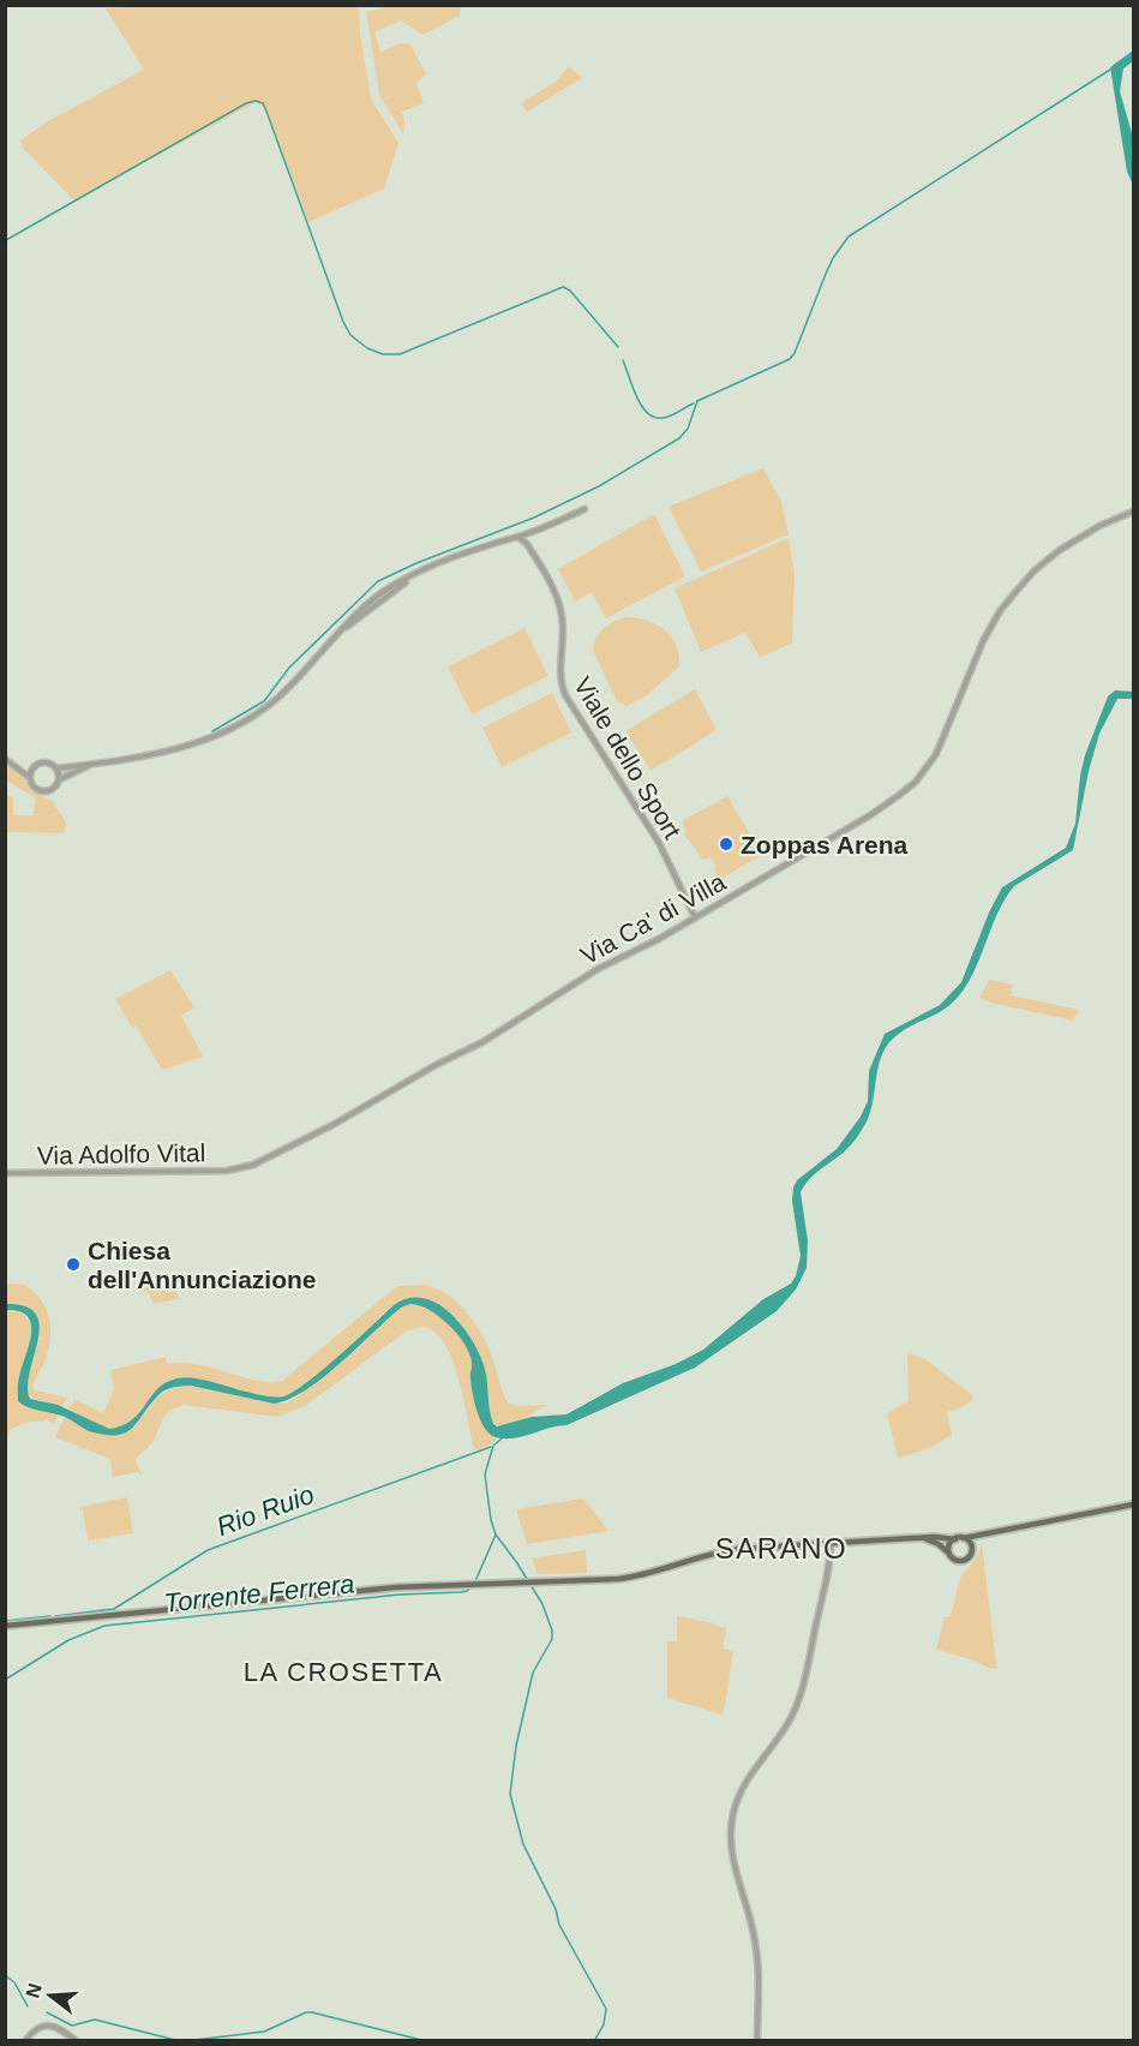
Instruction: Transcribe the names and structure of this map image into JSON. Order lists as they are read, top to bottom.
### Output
{
  "streets": {
    "street": ["Viale dello Sport", "Via Ca' di Villa", "Via Adolfo Vital"]
  },
  "crossings": [
    ["Viale dello Sport", "Via Ca' di Villa"],
    ["Via Ca' di Villa", "Via Adolfo Vital"]
  ],
  "districts": ["SARANO", "LA CROSETTA"],
  "water": ["Rio Ruio", "Torrente Ferrera"],
  "places": ["Zoppas Arena", "Chiesa dell'Annunciazione"],
  "north": "left"
}
